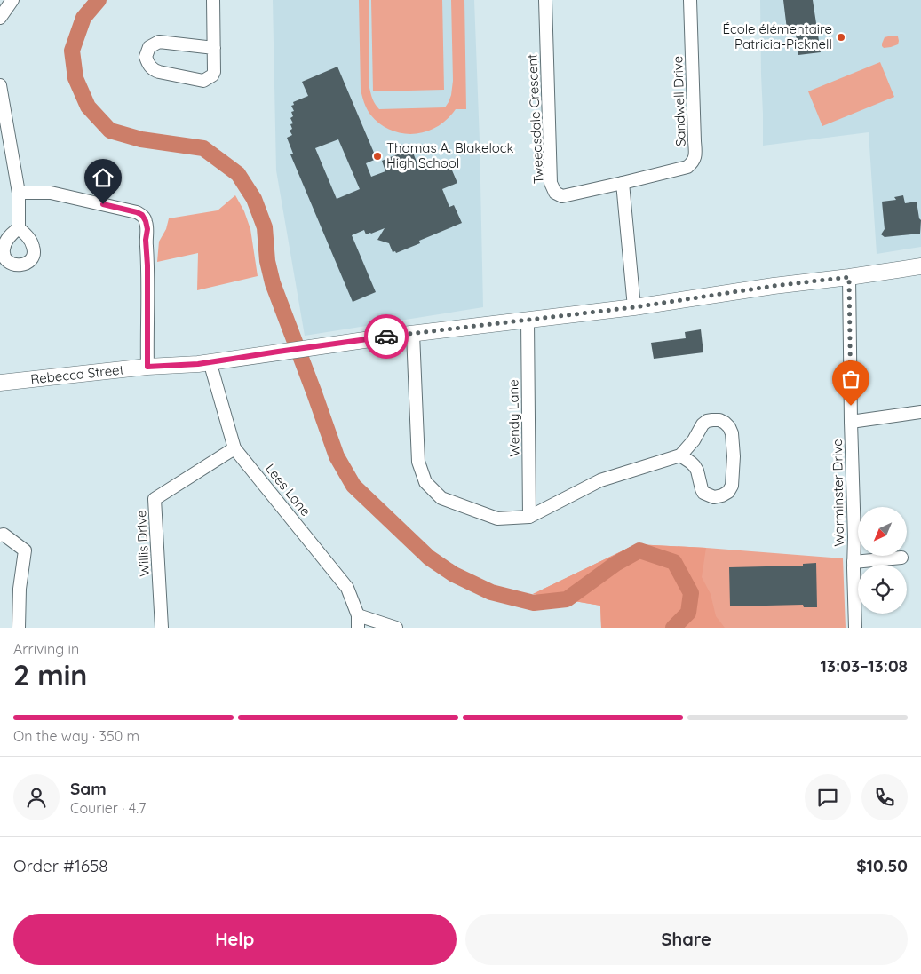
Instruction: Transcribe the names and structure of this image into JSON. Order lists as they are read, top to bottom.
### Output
{
  "streets": {
    "main road": ["Rebecca Street"],
    "street": [
      "Sandwell Drive",
      "Tweedsdale Crescent",
      "Wendy Lane",
      "Lees Lane",
      "Warminster Drive",
      "Willis Drive"
    ]
  },
  "crossings": [
    ["Sandwell Drive", "Tweedsdale Crescent"],
    ["Rebecca Street", "Wendy Lane"],
    ["Rebecca Street", "Lees Lane"],
    ["Rebecca Street", "Warminster Drive"],
    ["Lees Lane", "Willis Drive"]
  ],
  "places": ["École élémentaire Patricia-Picknell", "Thomas A. Blakelock High School"],
  "north": "bottom left",
  "page": {
    "heading": ["2 min", "Arriving in", "13:03–13:08"],
    "panel": [
      "Sam",
      "Courier · 4.7",
      "Order #1658",
      "$10.50"
    ],
    "bar": "On the way · 350 m",
    "buttons": ["Help", "Share"]
  }
}
